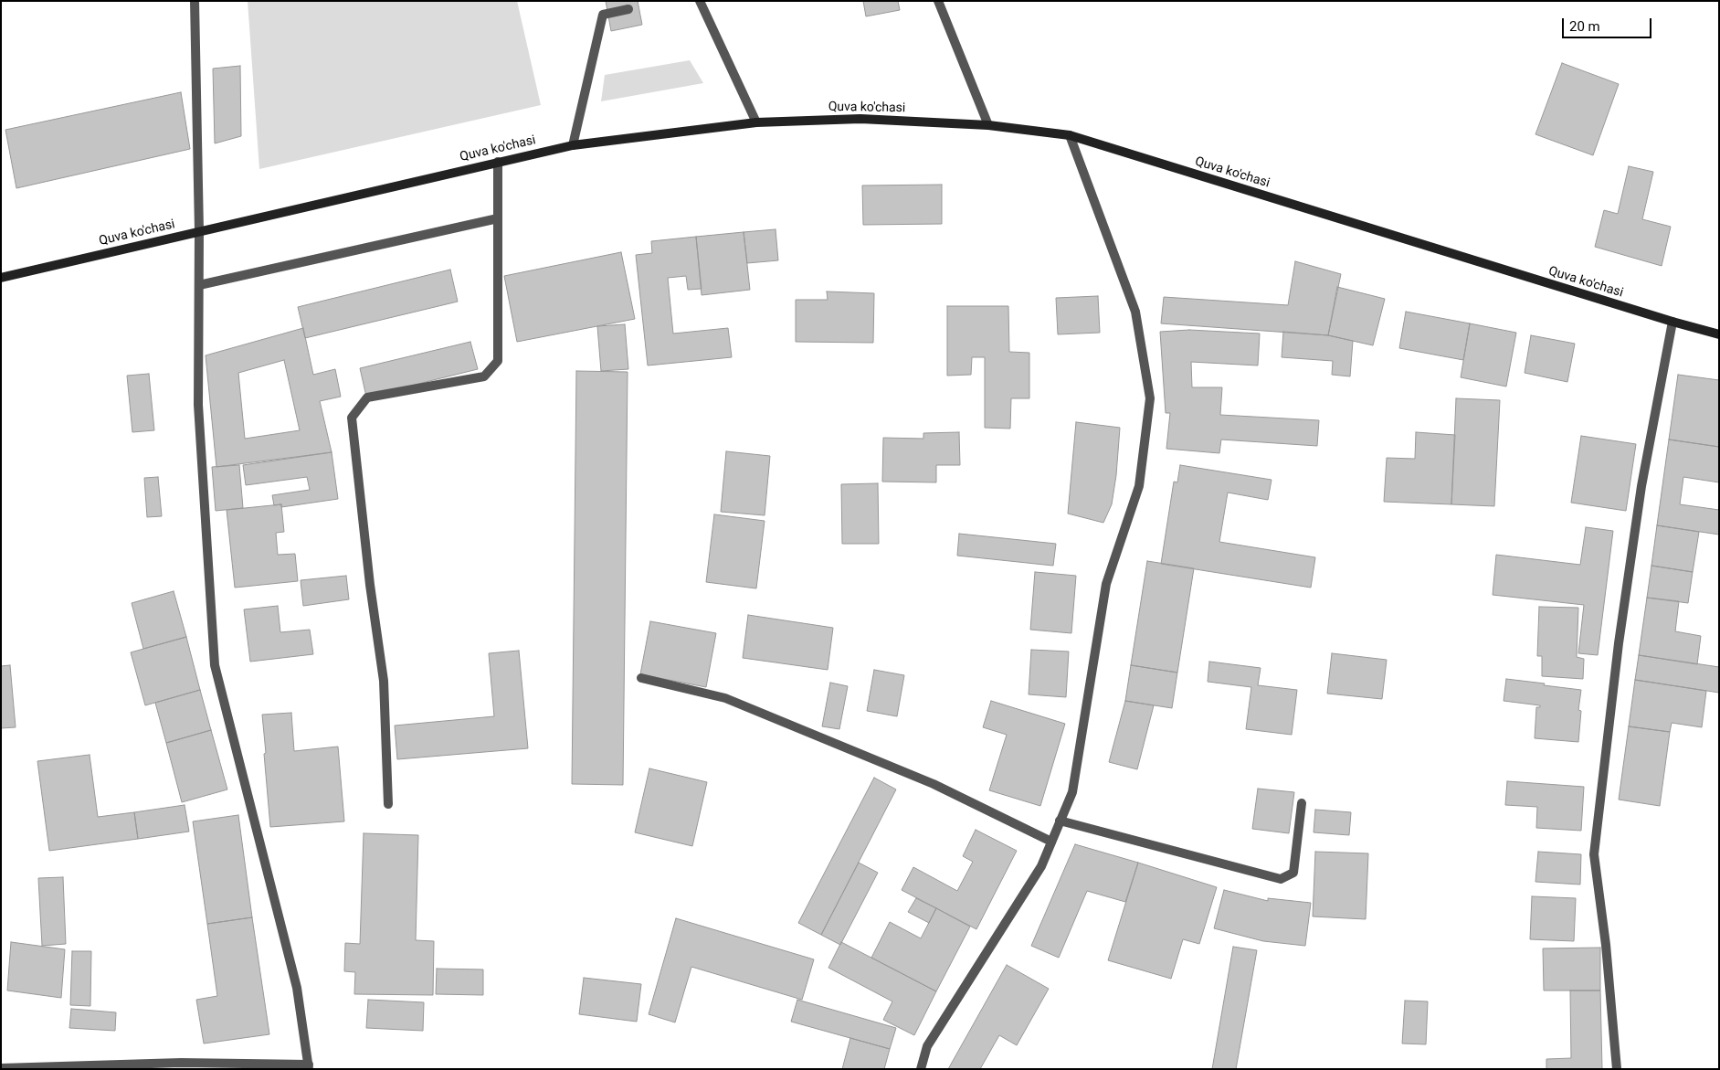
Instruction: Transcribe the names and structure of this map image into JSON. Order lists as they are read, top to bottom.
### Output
{
  "streets": {
    "main road": ["Quva ko'chasi"]
  },
  "scale_bar": "20 m"
}
